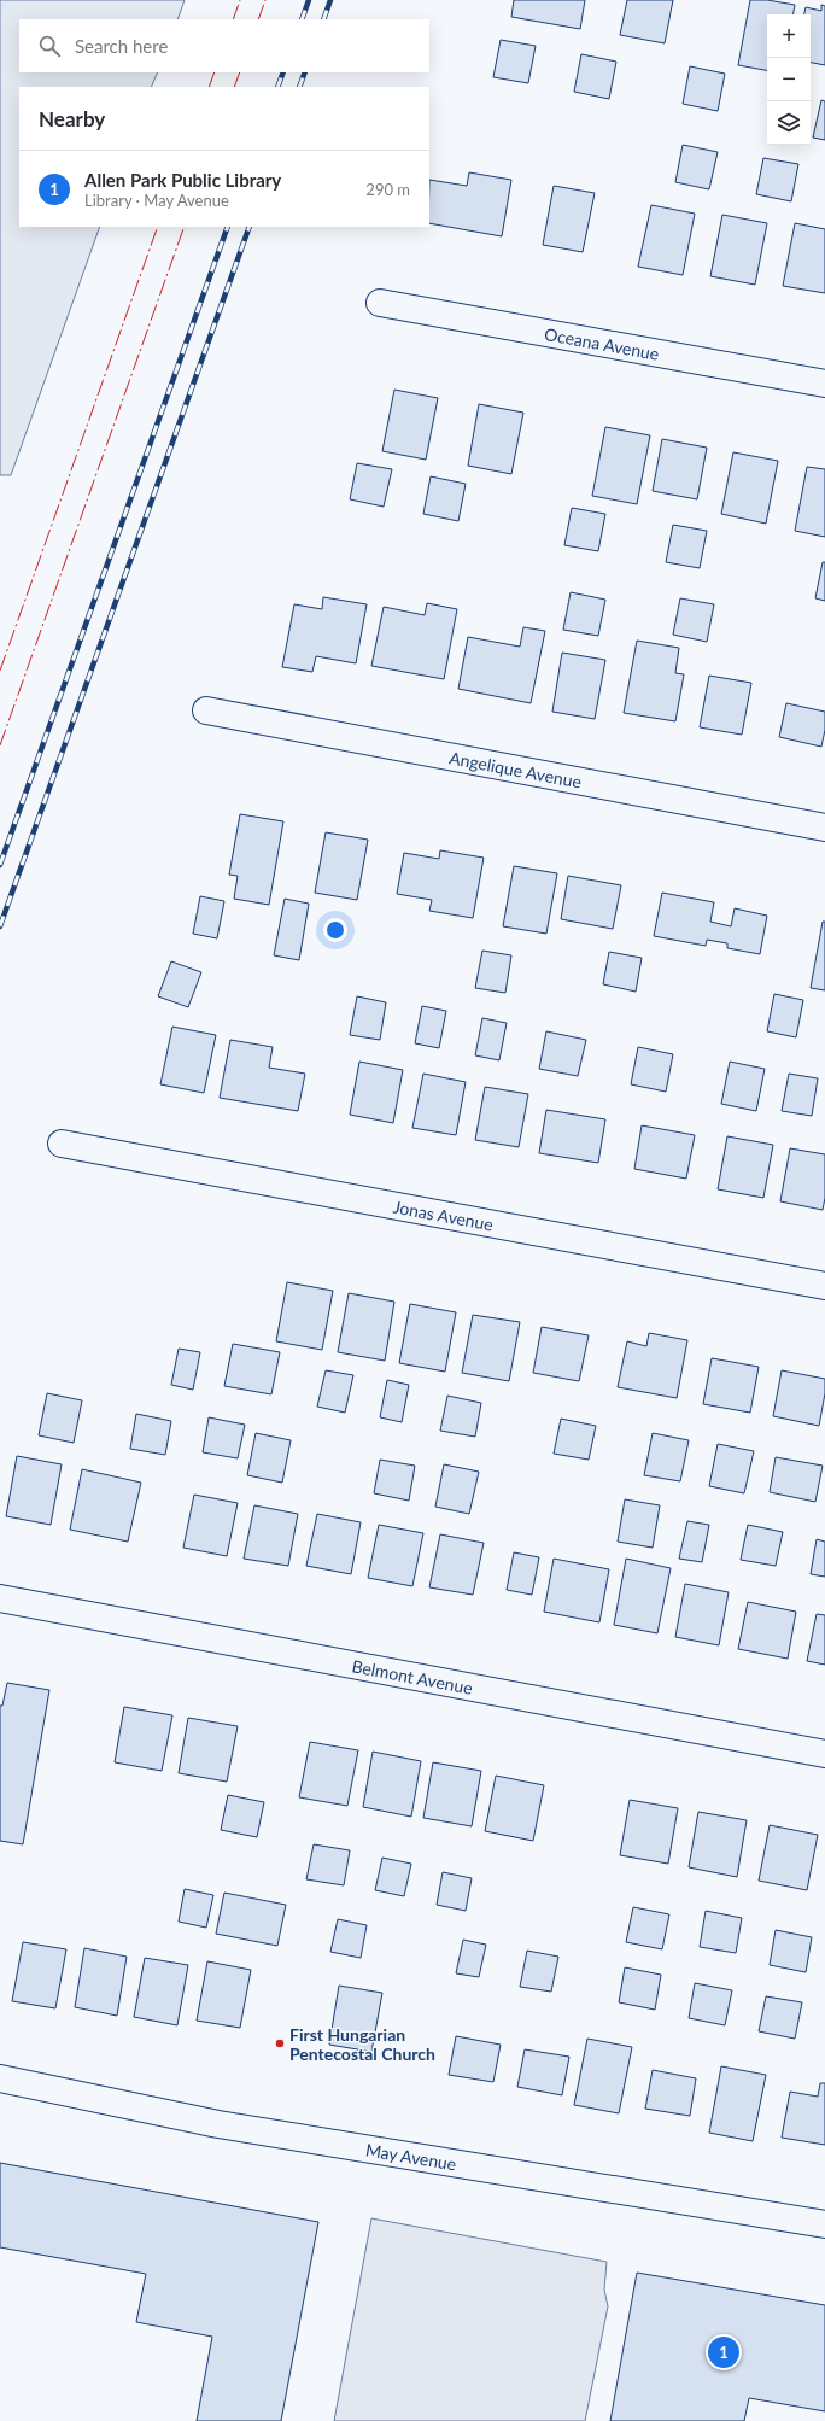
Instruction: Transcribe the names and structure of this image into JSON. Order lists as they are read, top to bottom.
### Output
{
  "streets": {
    "street": [
      "Oceana Avenue",
      "Angelique Avenue",
      "Jonas Avenue",
      "Belmont Avenue",
      "May Avenue"
    ]
  },
  "places": ["First Hungarian Pentecostal Church"],
  "page": {
    "map_buttons": ["+", "−"],
    "search": "Search here",
    "heading": "Nearby",
    "list": [
      {
        "mark": "1",
        "name": "Allen Park Public Library",
        "note": "Library · May Avenue",
        "value": "290 m"
      }
    ],
    "pins": "1"
  }
}
